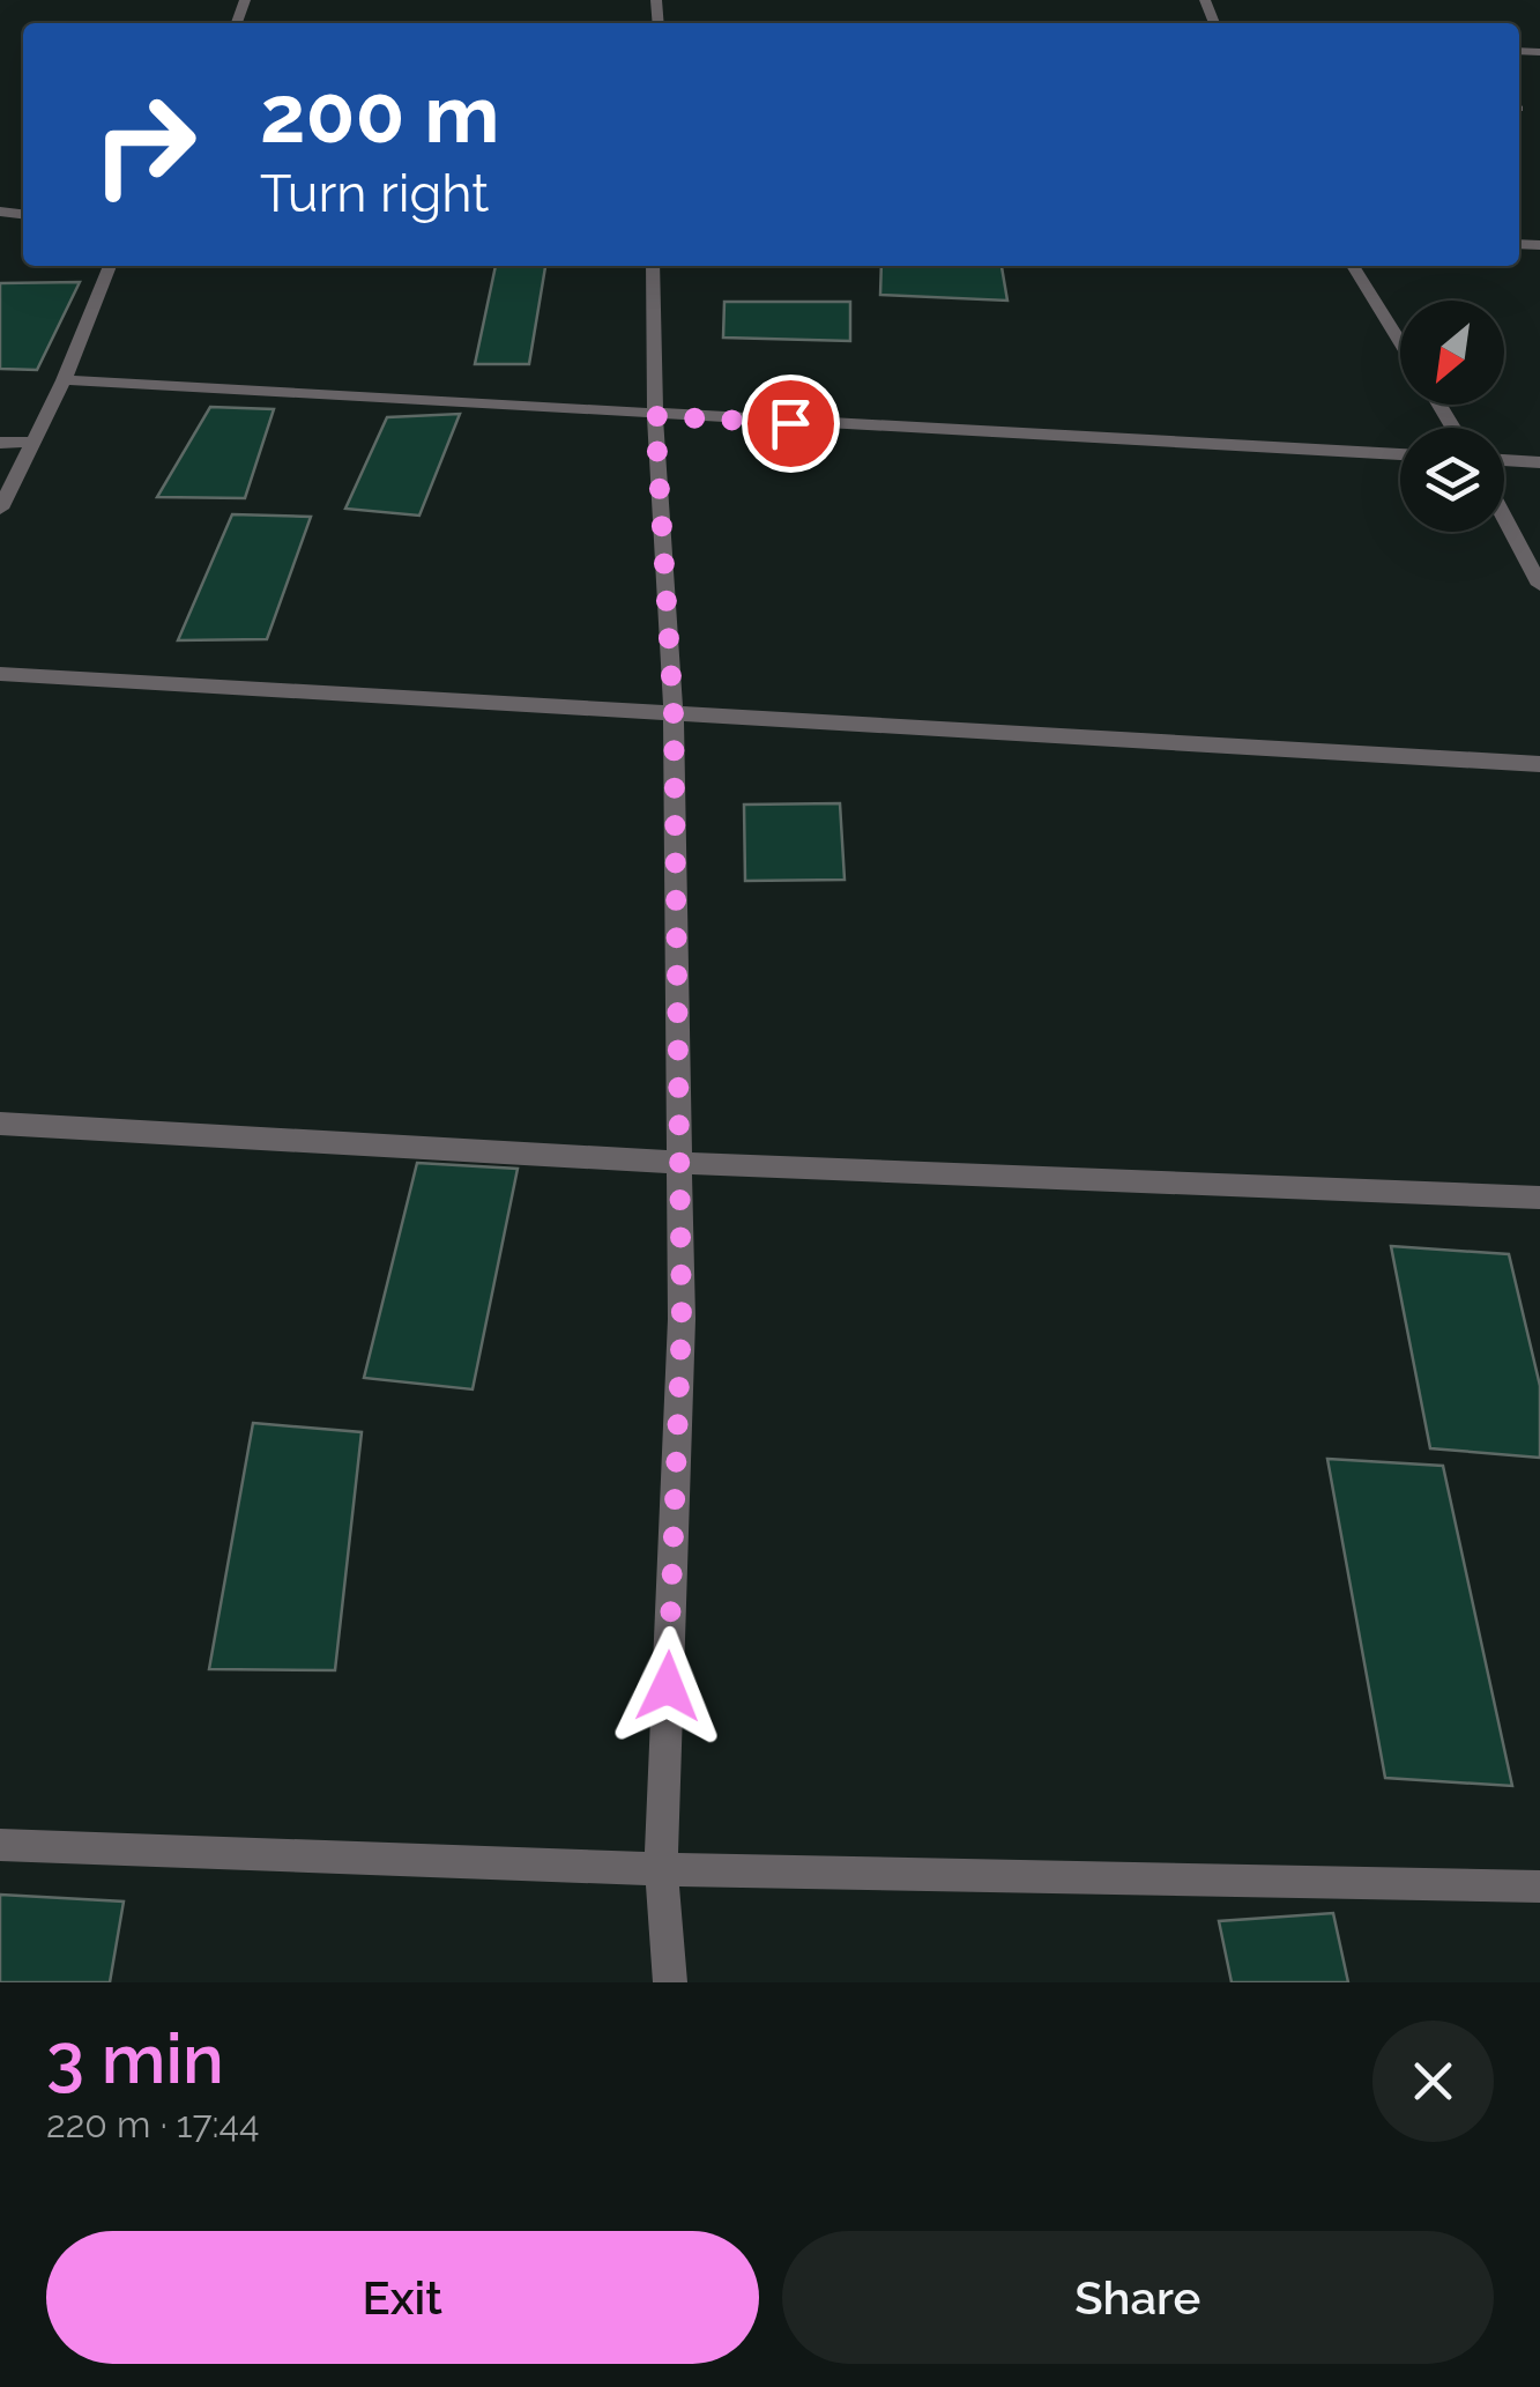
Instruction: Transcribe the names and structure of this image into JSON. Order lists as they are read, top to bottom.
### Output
{
  "north": "bottom left",
  "page": {
    "turn": ["200 m", "Turn right"],
    "heading": ["3 min", "220 m · 17:44"],
    "buttons": ["Exit", "Share"]
  }
}
